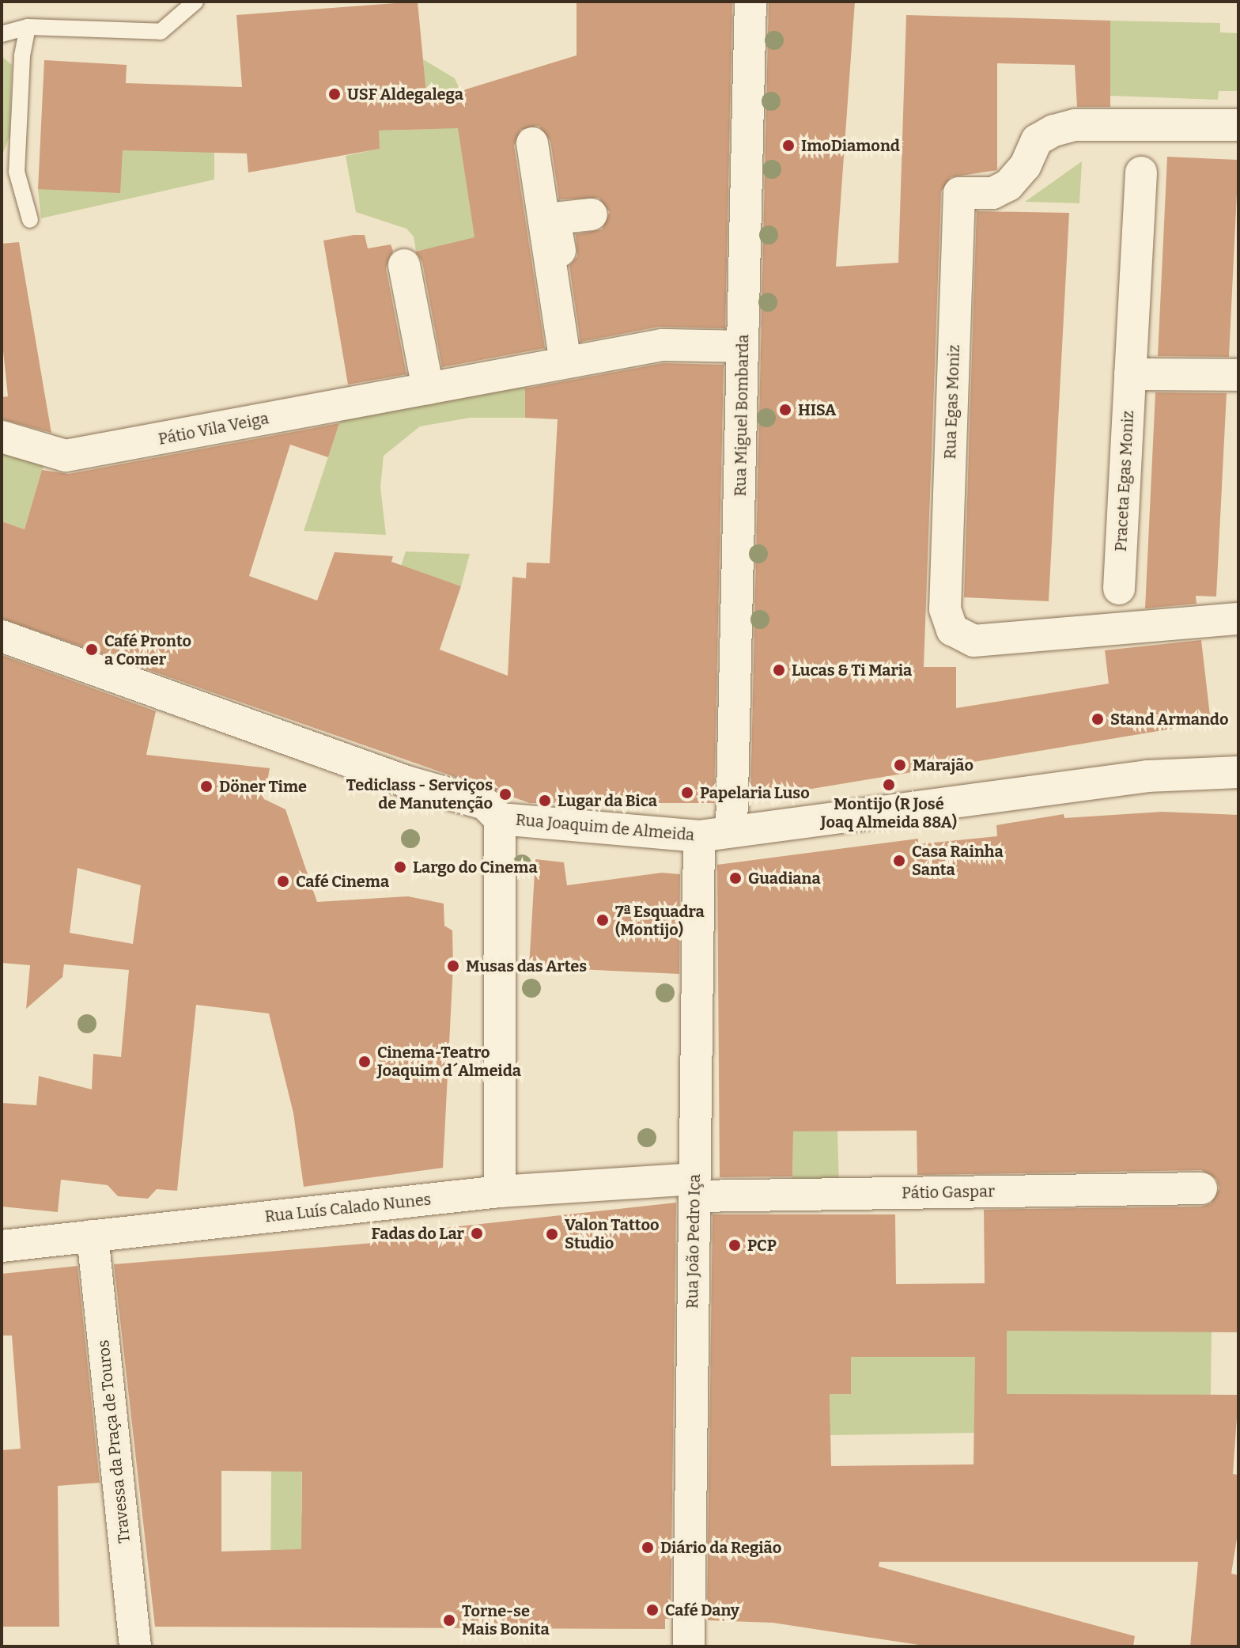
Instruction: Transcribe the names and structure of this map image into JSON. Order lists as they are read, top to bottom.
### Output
{
  "streets": {
    "street": [
      "Rua Egas Moniz",
      "Rua Miguel Bombarda",
      "Pátio Vila Veiga",
      "Praceta Egas Moniz",
      "Rua Joaquim de Almeida",
      "Pátio Gaspar",
      "Rua Luís Calado Nunes",
      "Rua João Pedro Iça",
      "Travessa da Praça de Touros"
    ]
  },
  "crossings": [
    ["Rua Miguel Bombarda", "Pátio Vila Veiga"],
    ["Rua Miguel Bombarda", "Rua Joaquim de Almeida"],
    ["Rua Joaquim de Almeida", "Rua João Pedro Iça"],
    ["Pátio Gaspar", "Rua Luís Calado Nunes"],
    ["Pátio Gaspar", "Rua João Pedro Iça"],
    ["Rua Luís Calado Nunes", "Rua João Pedro Iça"],
    ["Rua Luís Calado Nunes", "Travessa da Praça de Touros"]
  ],
  "places": [
    "USF Aldegalega",
    "ImoDiamond",
    "HISA",
    "Café Pronto a Comer",
    "Lucas & Ti Maria",
    "Stand Armando",
    "Marajão",
    "Montijo (R José Joaq Almeida 88A)",
    "Döner Time",
    "Papelaria Luso",
    "Tediclass - Serviços de Manutenção",
    "Lugar da Bica",
    "Casa Rainha Santa",
    "Largo do Cinema",
    "Guadiana",
    "Café Cinema",
    "7ª Esquadra (Montijo)",
    "Musas das Artes",
    "Cinema-Teatro Joaquim d´Almeida",
    "Fadas do Lar",
    "Valon Tattoo Studio",
    "PCP",
    "Diário da Região",
    "Café Dany",
    "Torne-se Mais Bonita"
  ]
}
